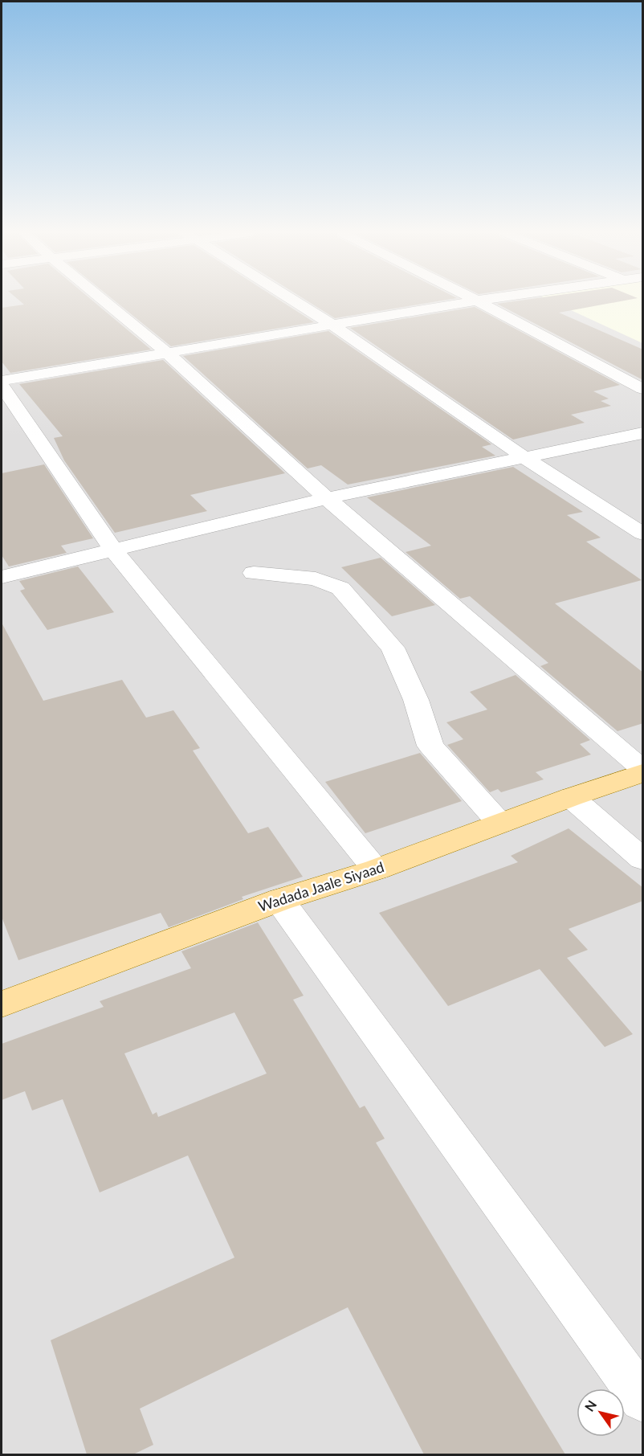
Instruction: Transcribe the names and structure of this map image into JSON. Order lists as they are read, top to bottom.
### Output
{
  "streets": {
    "main road": ["Wadada Jaale Siyaad"]
  },
  "north": "top left"
}
